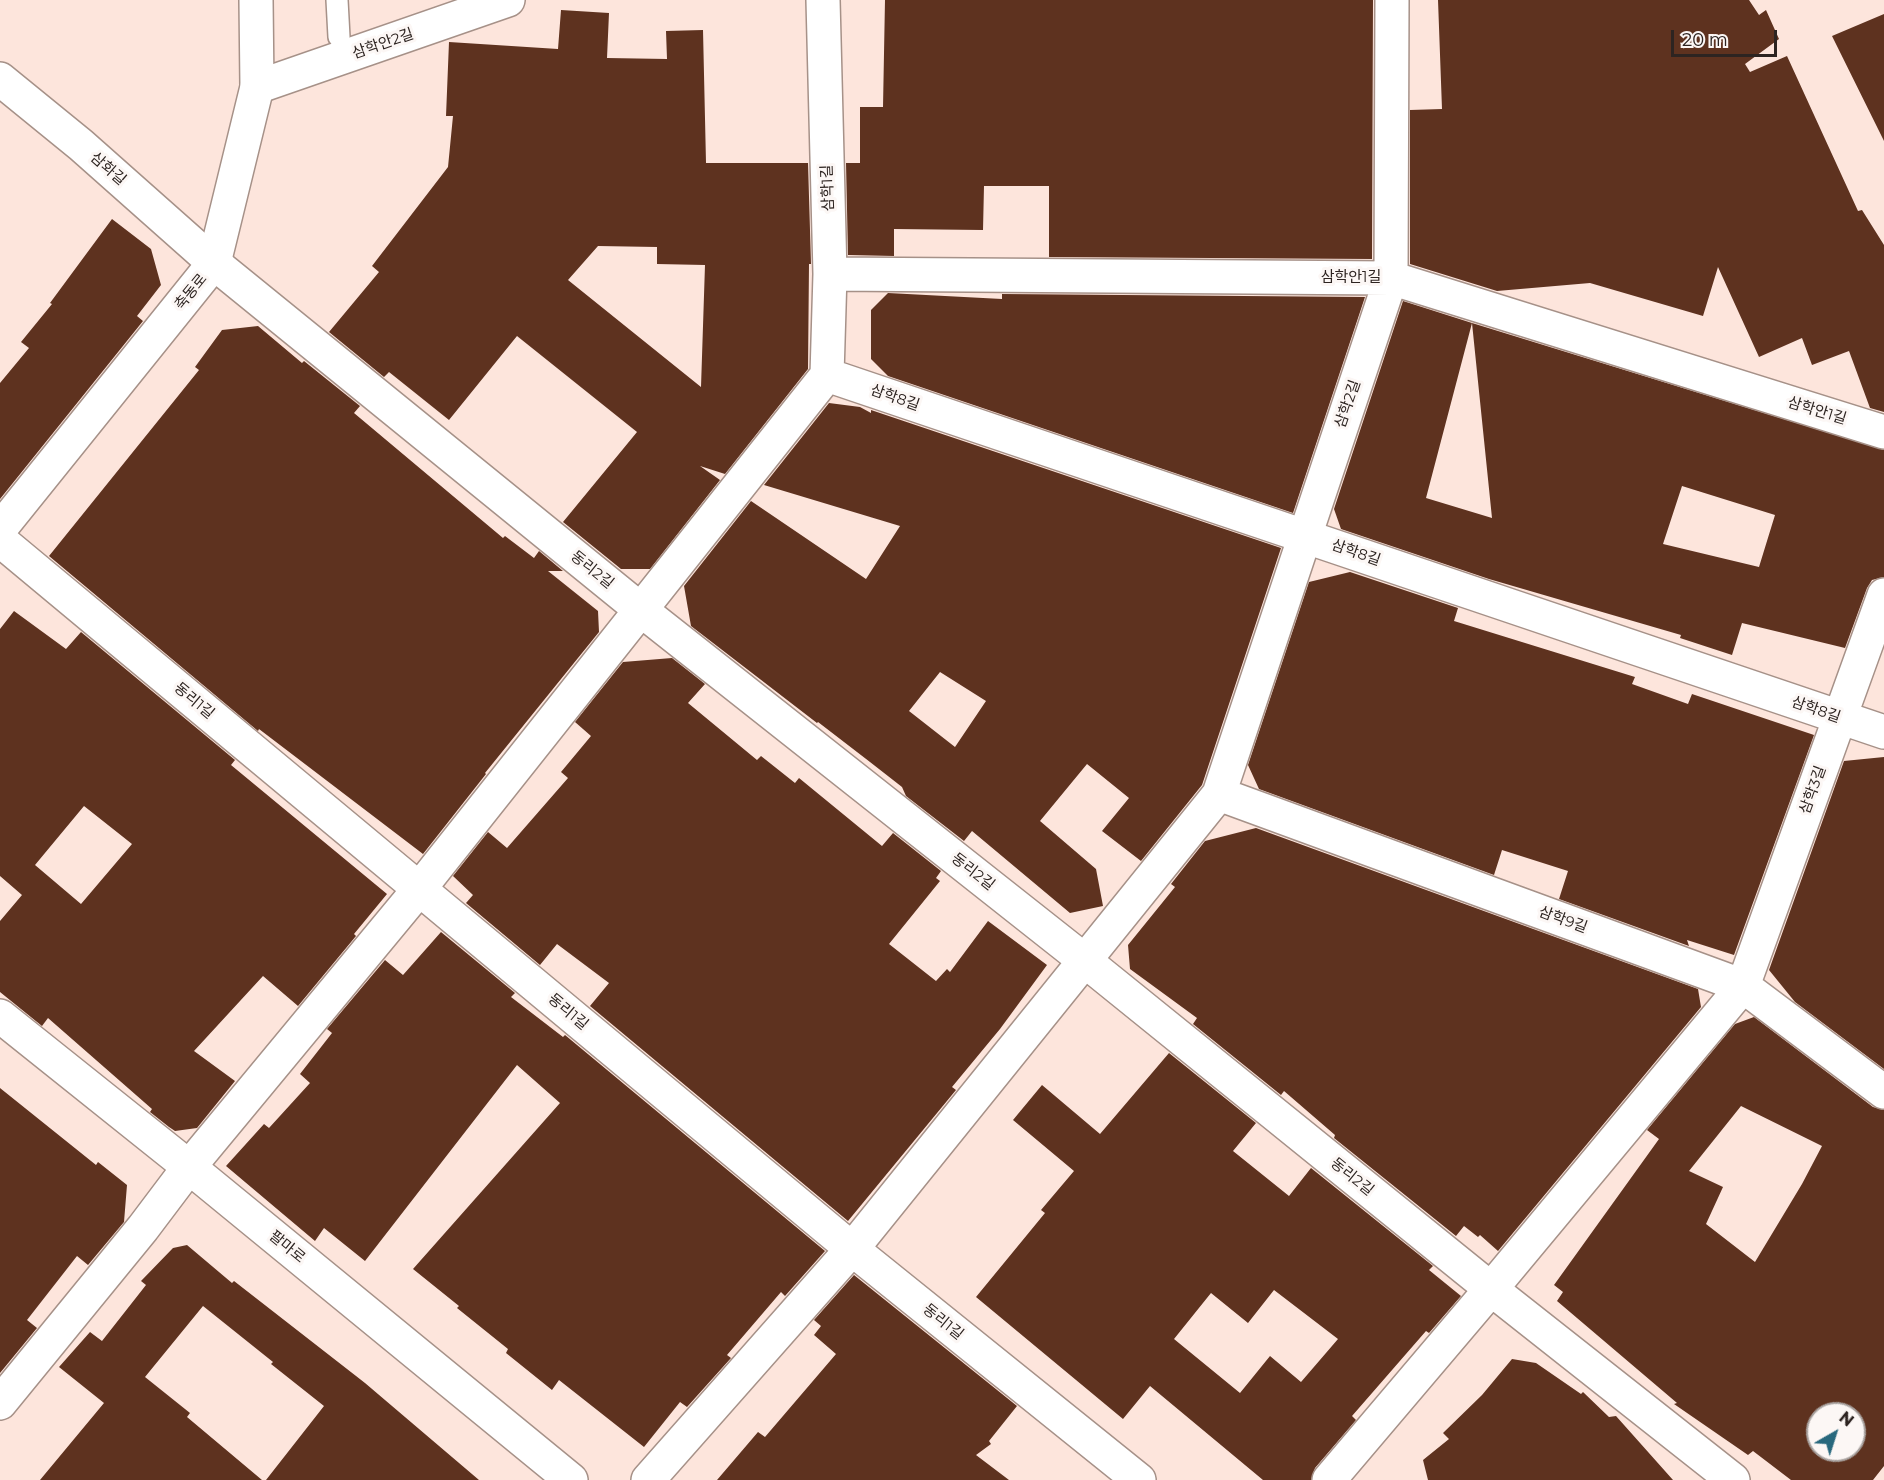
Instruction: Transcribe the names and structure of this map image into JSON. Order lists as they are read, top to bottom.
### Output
{
  "streets": {
    "street": [
      "삼학안2길",
      "삼화길",
      "삼학1길",
      "삼학안1길",
      "축동로",
      "삼학8길",
      "삼학2길",
      "동리2길",
      "동리1길",
      "삼학3길",
      "삼학9길",
      "팔마로"
    ]
  },
  "crossings": [
    ["삼학안2길", "축동로"],
    ["삼화길", "축동로"],
    ["삼화길", "동리2길"],
    ["삼학1길", "삼학안1길"],
    ["삼학1길", "삼학8길"],
    ["삼학안1길", "삼학2길"],
    ["축동로", "동리2길"],
    ["삼학8길", "삼학2길"],
    ["삼학8길", "삼학3길"],
    ["삼학2길", "삼학9길"],
    ["삼학3길", "삼학9길"]
  ],
  "scale_bar": "20 m",
  "north": "top right"
}
